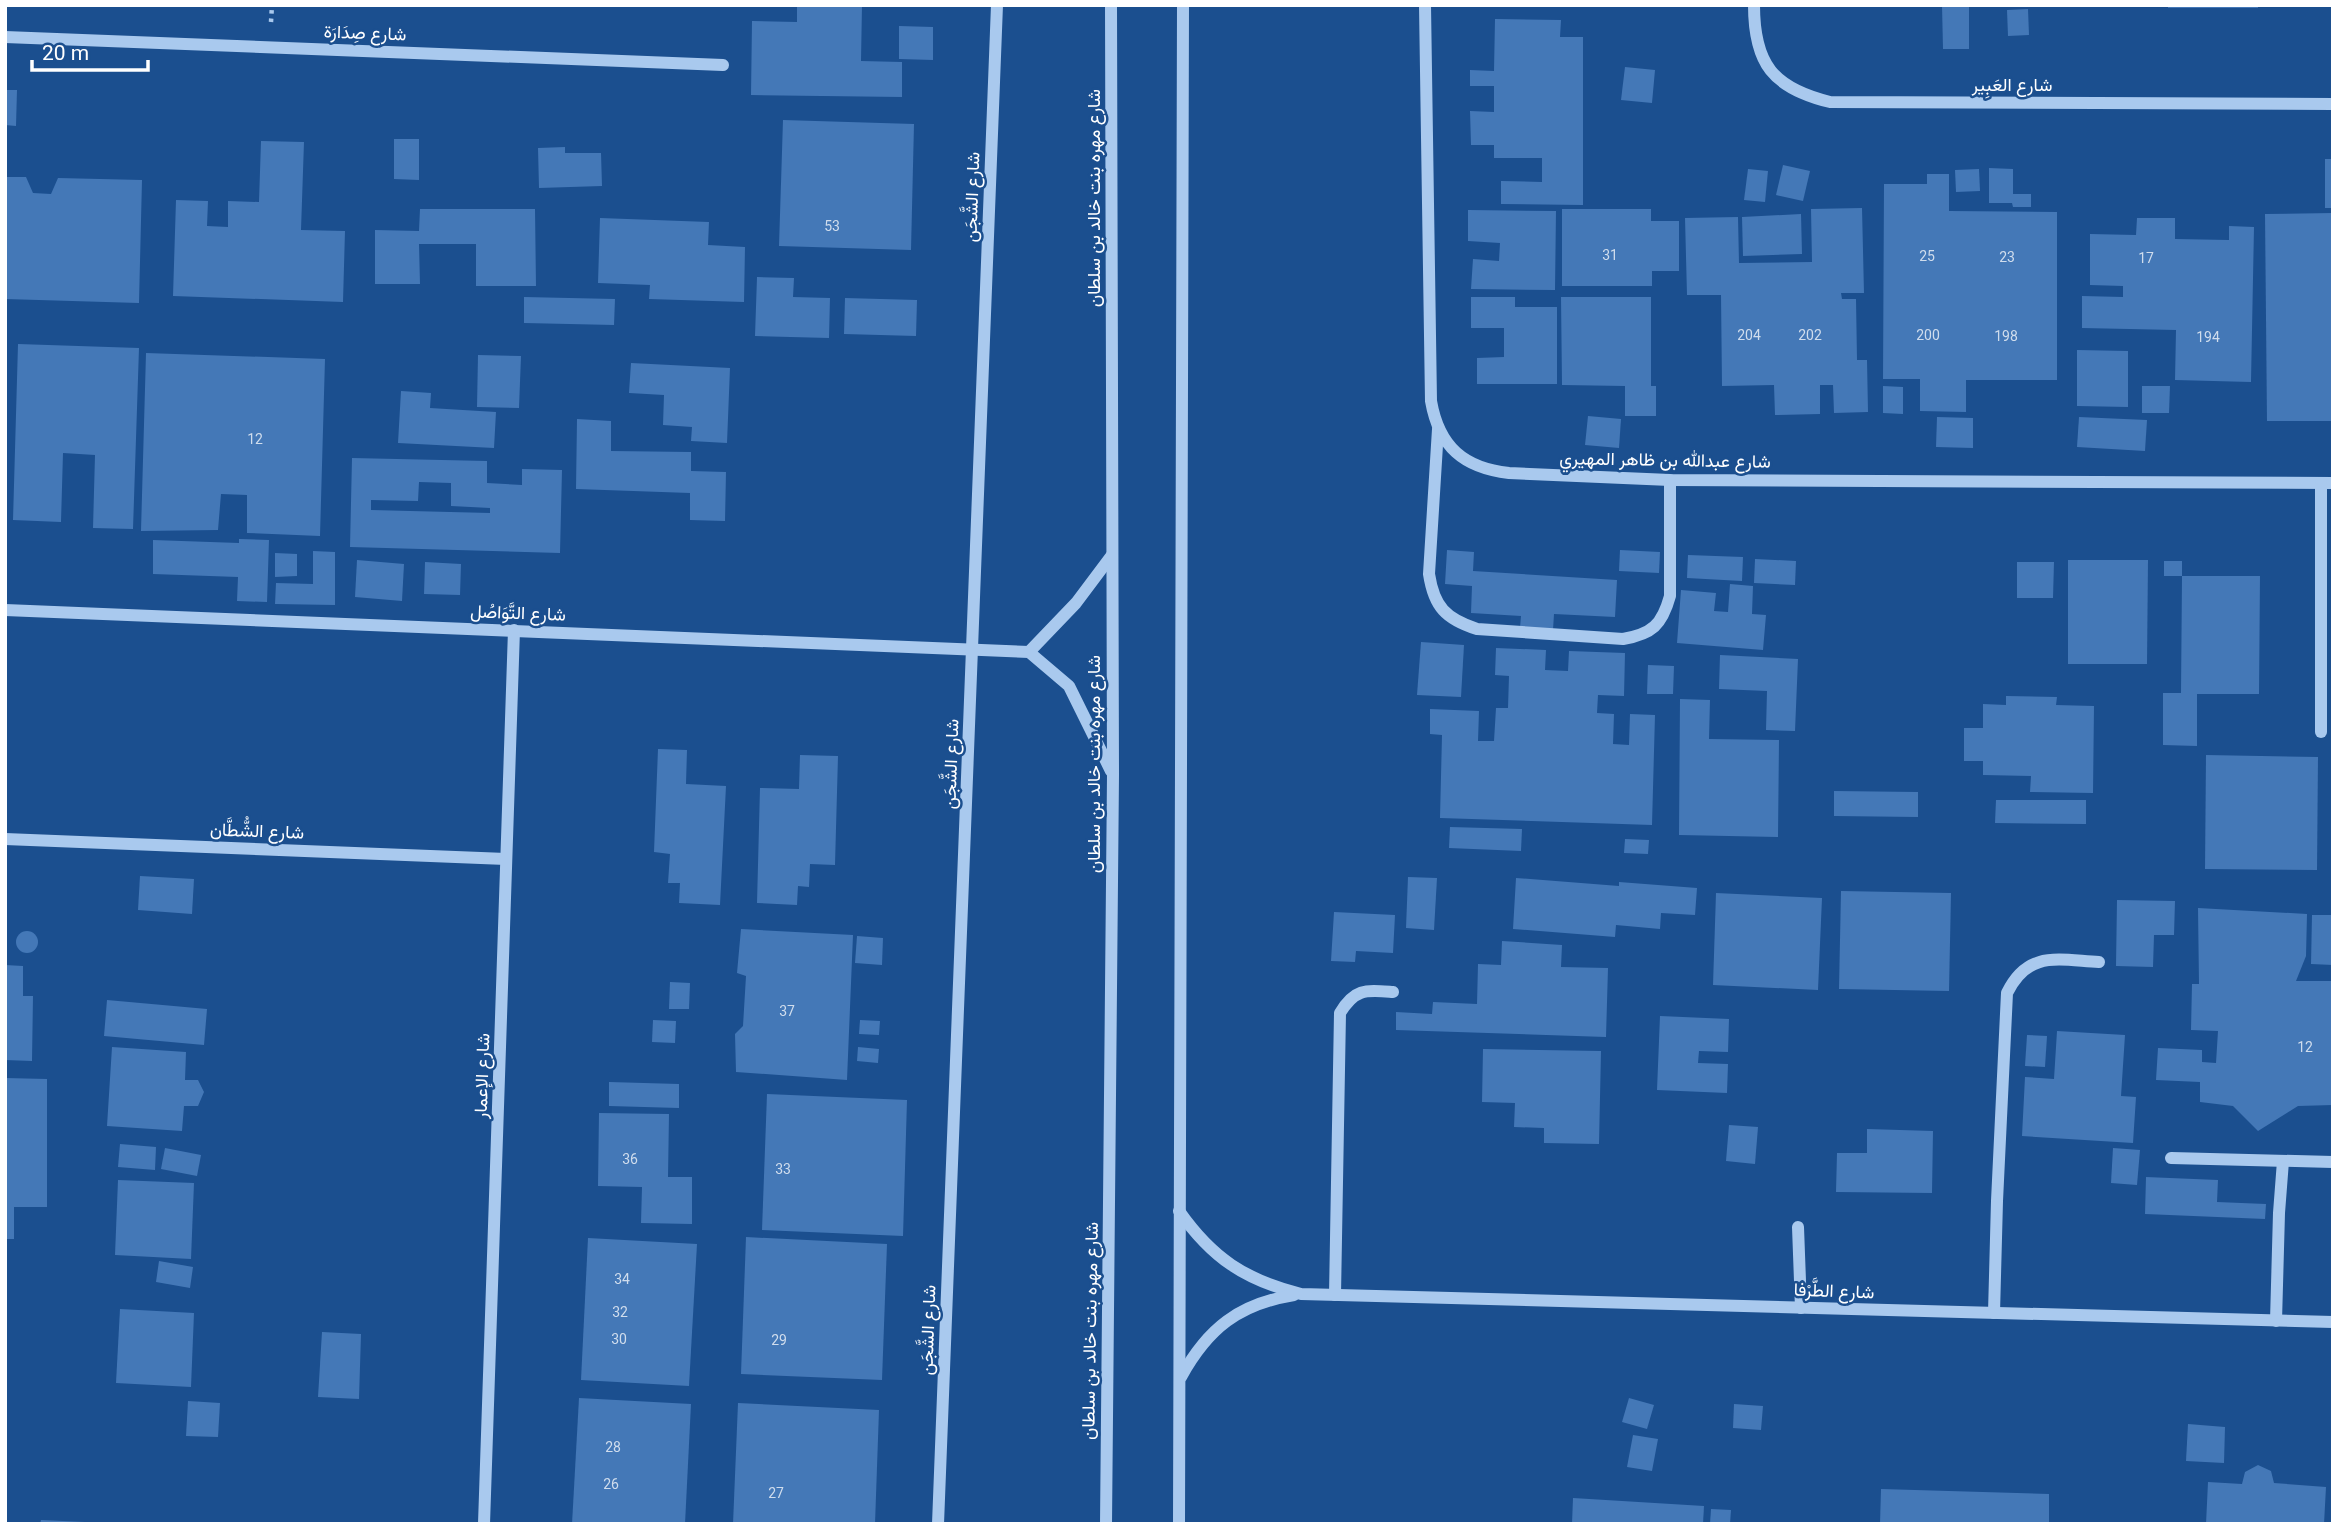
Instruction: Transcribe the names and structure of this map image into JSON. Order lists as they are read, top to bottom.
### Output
{
  "streets": {
    "street": [
      "شارع صِدَارَة",
      "شارع العَبِير",
      "شارع الشَّجَن",
      "شارع مهره بنت خالد بن سلطان",
      "شارع عبدالله بن ظاهر المهيري",
      "شارع التَّوَاصُل",
      "شارع الشُّطَّان",
      "شارع الإعمار",
      "شارع الطَّرْفا"
    ]
  },
  "crossings": [
    ["شارع الشَّجَن", "شارع التَّوَاصُل"],
    ["شارع التَّوَاصُل", "شارع الإعمار"],
    ["شارع الشُّطَّان", "شارع الإعمار"]
  ],
  "house_numbers": [
    "53",
    "31",
    "25",
    "23",
    "17",
    "204",
    "202",
    "200",
    "198",
    "194",
    "12",
    "37",
    "12",
    "36",
    "33",
    "34",
    "32",
    "30",
    "29",
    "28",
    "26",
    "27"
  ],
  "scale_bar": "20 m"
}
